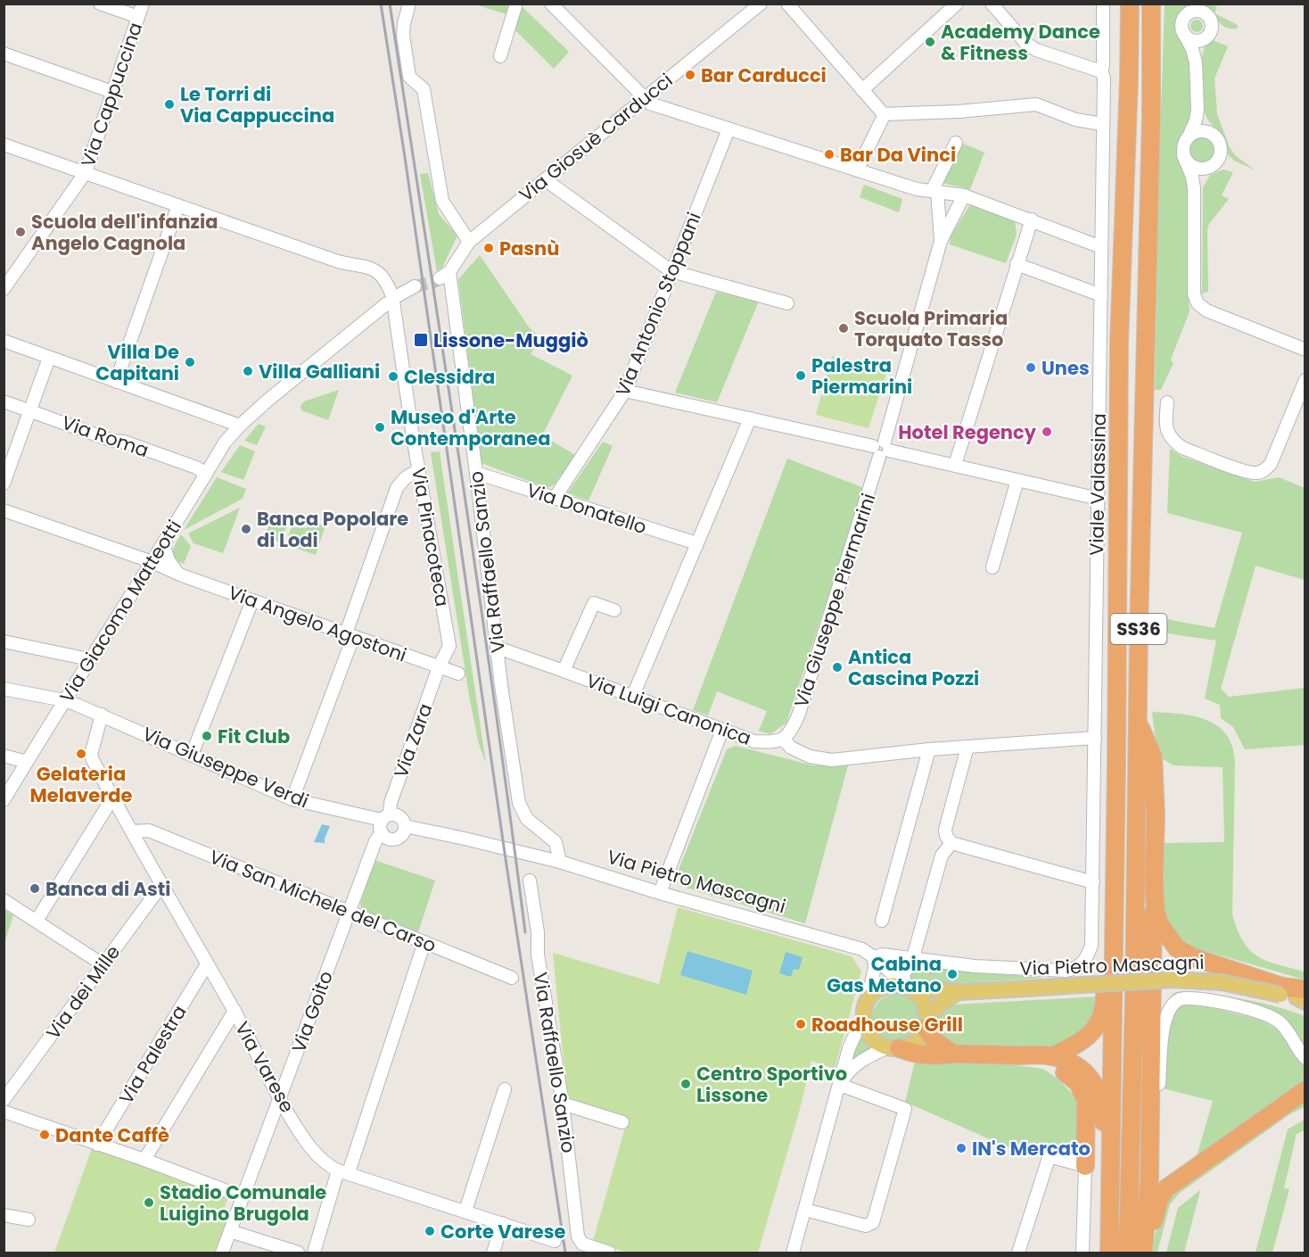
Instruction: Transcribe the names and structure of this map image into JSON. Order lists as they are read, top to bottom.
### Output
{
  "streets": {
    "highway": ["SS36"],
    "main road": ["Via Pietro Mascagni"],
    "street": [
      "Via Cappuccina",
      "Via Giosuè Carducci",
      "Via Antonio Stoppani",
      "Via Roma",
      "Viale Valassina",
      "Via Donatello",
      "Via Pinacoteca",
      "Via Raffaello Sanzio",
      "Via Giuseppe Piermarini",
      "Via Giacomo Matteotti",
      "Via Angelo Agostoni",
      "Via Luigi Canonica",
      "Via Zara",
      "Via Giuseppe Verdi",
      "Via San Michele del Carso",
      "Via dei Mille",
      "Via Goito",
      "Via Palestra",
      "Via Varese"
    ]
  },
  "crossings": [
    ["Via Giosuè Carducci", "Via Raffaello Sanzio"],
    ["Via Antonio Stoppani", "Via Donatello"],
    ["Via Roma", "Via Giacomo Matteotti"],
    ["Viale Valassina", "Via Pietro Mascagni"],
    ["Via Donatello", "Via Raffaello Sanzio"],
    ["Via Pinacoteca", "Via Angelo Agostoni"],
    ["Via Pinacoteca", "Via Zara"],
    ["Via Raffaello Sanzio", "Via Luigi Canonica"],
    ["Via Raffaello Sanzio", "Via Giuseppe Verdi"],
    ["Via Raffaello Sanzio", "Via Pietro Mascagni"],
    ["Via Giuseppe Piermarini", "Via Luigi Canonica"],
    ["Via Giacomo Matteotti", "Via Angelo Agostoni"],
    ["Via Giacomo Matteotti", "Via Giuseppe Verdi"],
    ["Via Angelo Agostoni", "Via Zara"],
    ["Via Zara", "Via Giuseppe Verdi"],
    ["Via Zara", "Via Goito"],
    ["Via Giuseppe Verdi", "Via Pietro Mascagni"],
    ["Via Giuseppe Verdi", "Via Goito"],
    ["Via Giuseppe Verdi", "Via Varese"],
    ["Via San Michele del Carso", "Via Goito"],
    ["Via San Michele del Carso", "Via Varese"],
    ["Via dei Mille", "Via Varese"],
    ["Via Goito", "Via Varese"],
    ["Via Palestra", "Via Varese"]
  ],
  "places": {
    "other": [
      "Academy Dance & Fitness",
      "Bar Carducci",
      "Le Torri di Via Cappuccina",
      "Bar Da Vinci",
      "Scuola dell'infanzia Angelo Cagnola",
      "Pasnù",
      "Scuola Primaria Torquato Tasso",
      "Villa De Capitani",
      "Unes",
      "Villa Galliani",
      "Palestra Piermarini",
      "Clessidra",
      "Museo d'Arte Contemporanea",
      "Hotel Regency",
      "Banca Popolare di Lodi",
      "Antica Cascina Pozzi",
      "Fit Club",
      "Gelateria Melaverde",
      "Banca di Asti",
      "Cabina Gas Metano",
      "Roadhouse Grill",
      "Centro Sportivo Lissone",
      "Dante Caffè",
      "IN's Mercato",
      "Stadio Comunale Luigino Brugola",
      "Corte Varese"
    ],
    "transit": ["Lissone-Muggiò"]
  }
}
